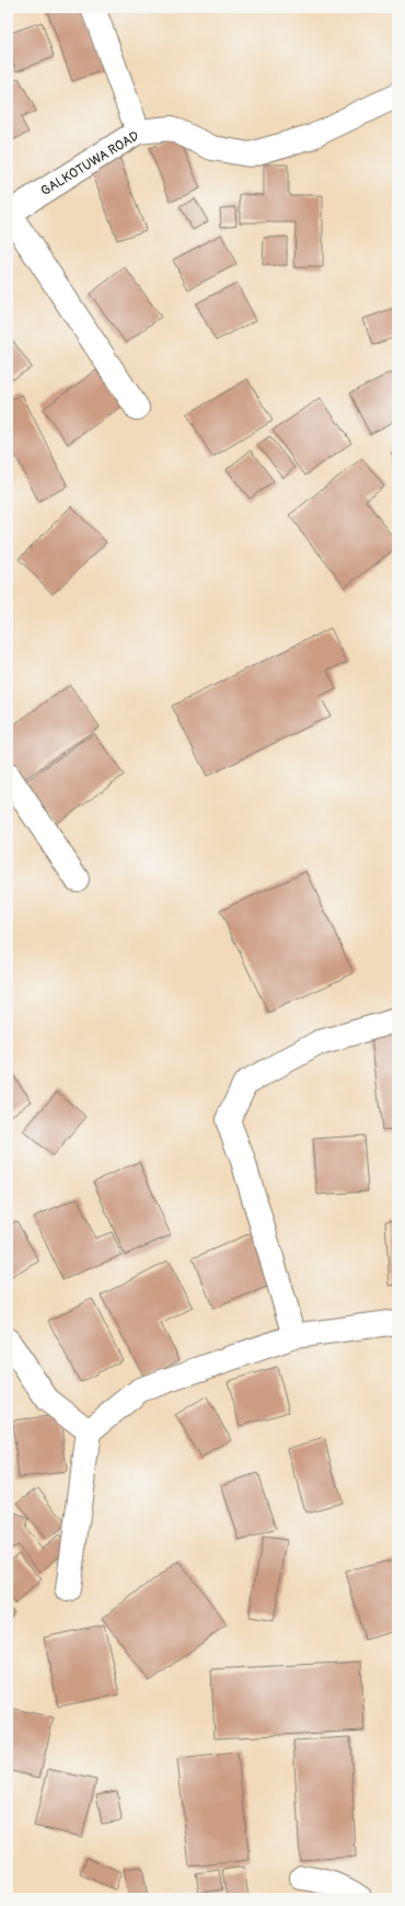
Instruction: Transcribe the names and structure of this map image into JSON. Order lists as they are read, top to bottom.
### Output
{
  "streets": {
    "street": ["GALKOTUWA ROAD"]
  }
}
